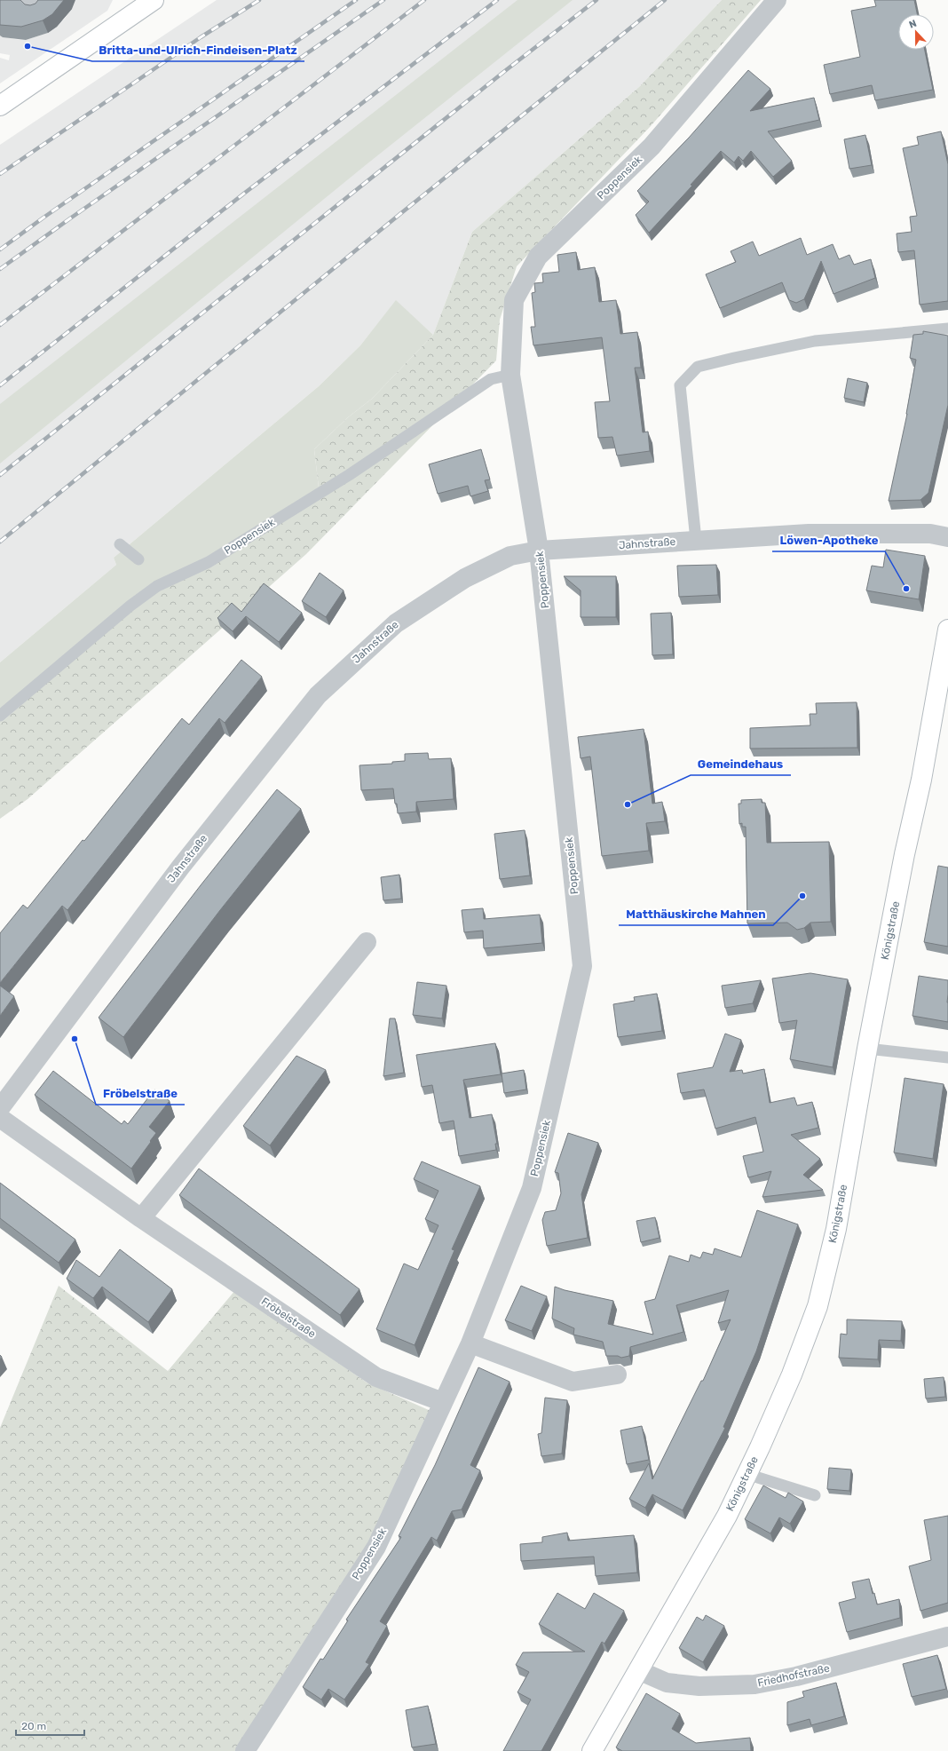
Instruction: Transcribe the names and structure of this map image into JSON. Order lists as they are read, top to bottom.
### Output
{
  "streets": {
    "main road": ["Königstraße"],
    "street": [
      "Poppensiek",
      "Jahnstraße",
      "Fröbelstraße",
      "Friedhofstraße"
    ]
  },
  "crossings": [
    ["Poppensiek", "Jahnstraße"],
    ["Poppensiek", "Fröbelstraße"],
    ["Königstraße", "Friedhofstraße"]
  ],
  "places": [
    "Britta-und-Ulrich-Findeisen-Platz",
    "Löwen-Apotheke",
    "Gemeindehaus",
    "Matthäuskirche Mahnen",
    "Fröbelstraße"
  ],
  "scale_bar": "20 m",
  "north": "top"
}
